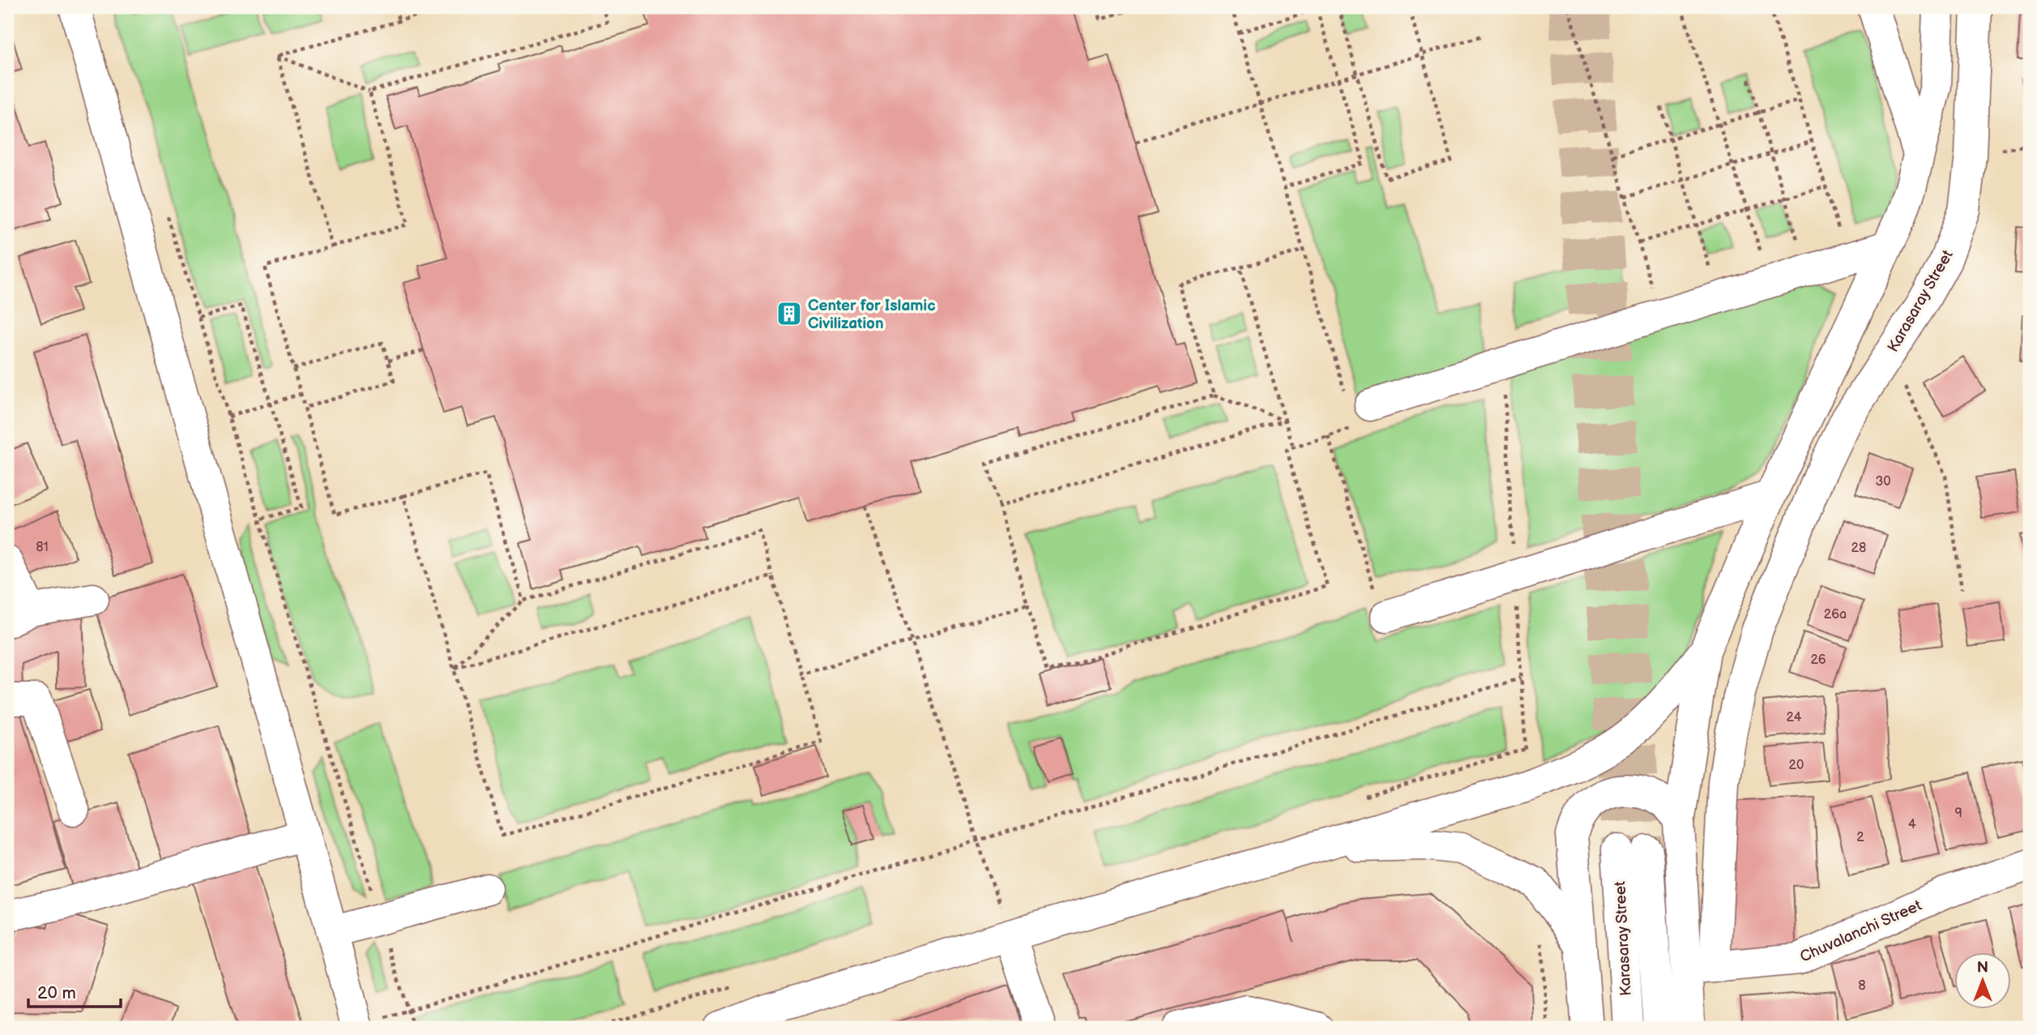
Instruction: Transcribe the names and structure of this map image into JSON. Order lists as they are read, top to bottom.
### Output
{
  "streets": {
    "street": ["Karasaray Street", "Chuvalanchi Street"]
  },
  "crossings": [
    ["Karasaray Street", "Chuvalanchi Street"]
  ],
  "places": {
    "building": ["Center for Islamic Civilization"]
  },
  "house_numbers": [
    "30",
    "81",
    "28",
    "26a",
    "26",
    "24",
    "20",
    "9",
    "4",
    "2",
    "8"
  ],
  "scale_bar": "20 m",
  "north": "top"
}
